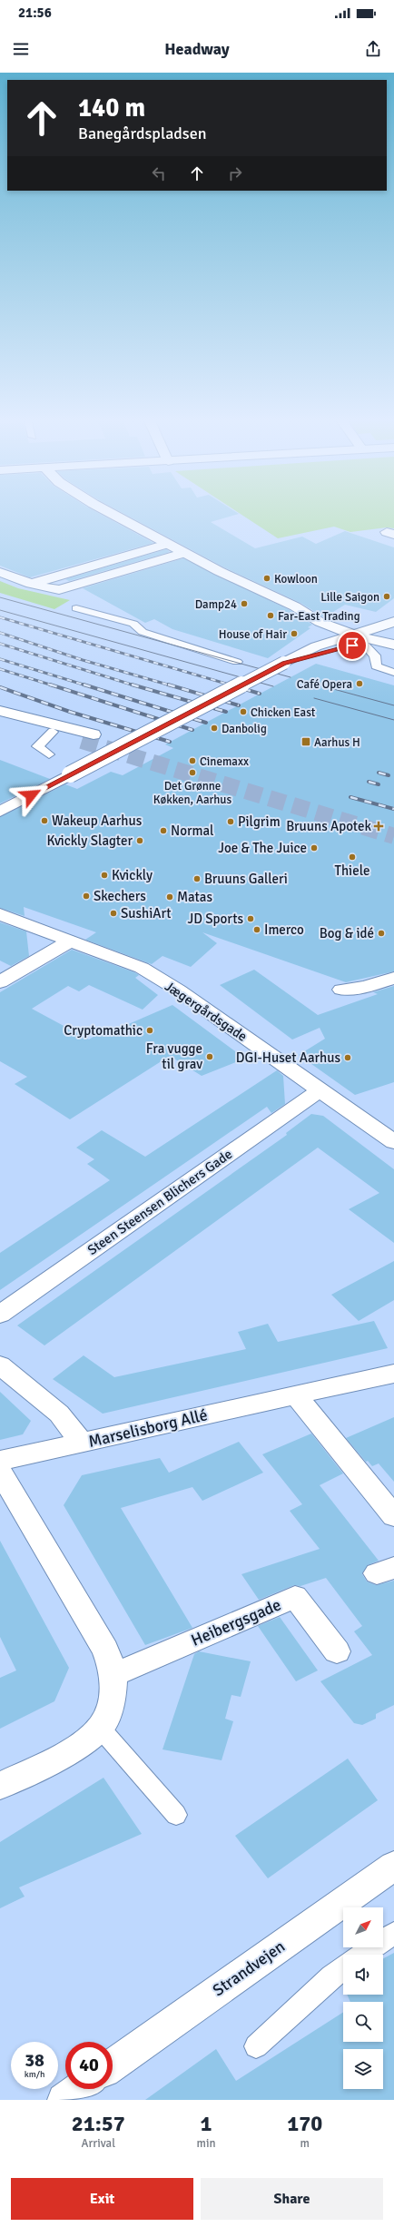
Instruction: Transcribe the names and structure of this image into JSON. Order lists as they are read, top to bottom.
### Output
{
  "streets": {
    "street": [
      "Jægergårdsgade",
      "Steen Steensen Blichers Gade",
      "Marselisborg Allé",
      "Heibergsgade",
      "Strandvejen"
    ]
  },
  "crossings": [
    ["Jægergårdsgade", "Steen Steensen Blichers Gade"]
  ],
  "places": {
    "other": [
      "Kowloon",
      "Lille Saigon",
      "Damp24",
      "Far-East Trading",
      "House of Hair",
      "Café Opera",
      "Chicken East",
      "Danbolig",
      "Cinemaxx",
      "Det Grønne Køkken, Aarhus",
      "Wakeup Aarhus",
      "Pilgrim",
      "Normal",
      "Kvickly Slagter",
      "Joe & The Juice",
      "Thiele",
      "Kvickly",
      "Bruuns Galleri",
      "Skechers",
      "Matas",
      "SushiArt",
      "JD Sports",
      "Imerco",
      "Bog & idé",
      "Cryptomathic",
      "Fra vugge til grav",
      "DGI-Huset Aarhus"
    ],
    "transit": ["Aarhus H"],
    "health": ["Bruuns Apotek"]
  },
  "north": "top right",
  "page": {
    "status": "21:56",
    "header": "Headway",
    "turn": ["140 m", "Banegårdspladsen"],
    "speed": "38 km/h",
    "limit": "40",
    "eta": [
      "21:57",
      "Arrival",
      "1",
      "min",
      "170",
      "m"
    ],
    "buttons": ["Exit", "Share"]
  }
}
